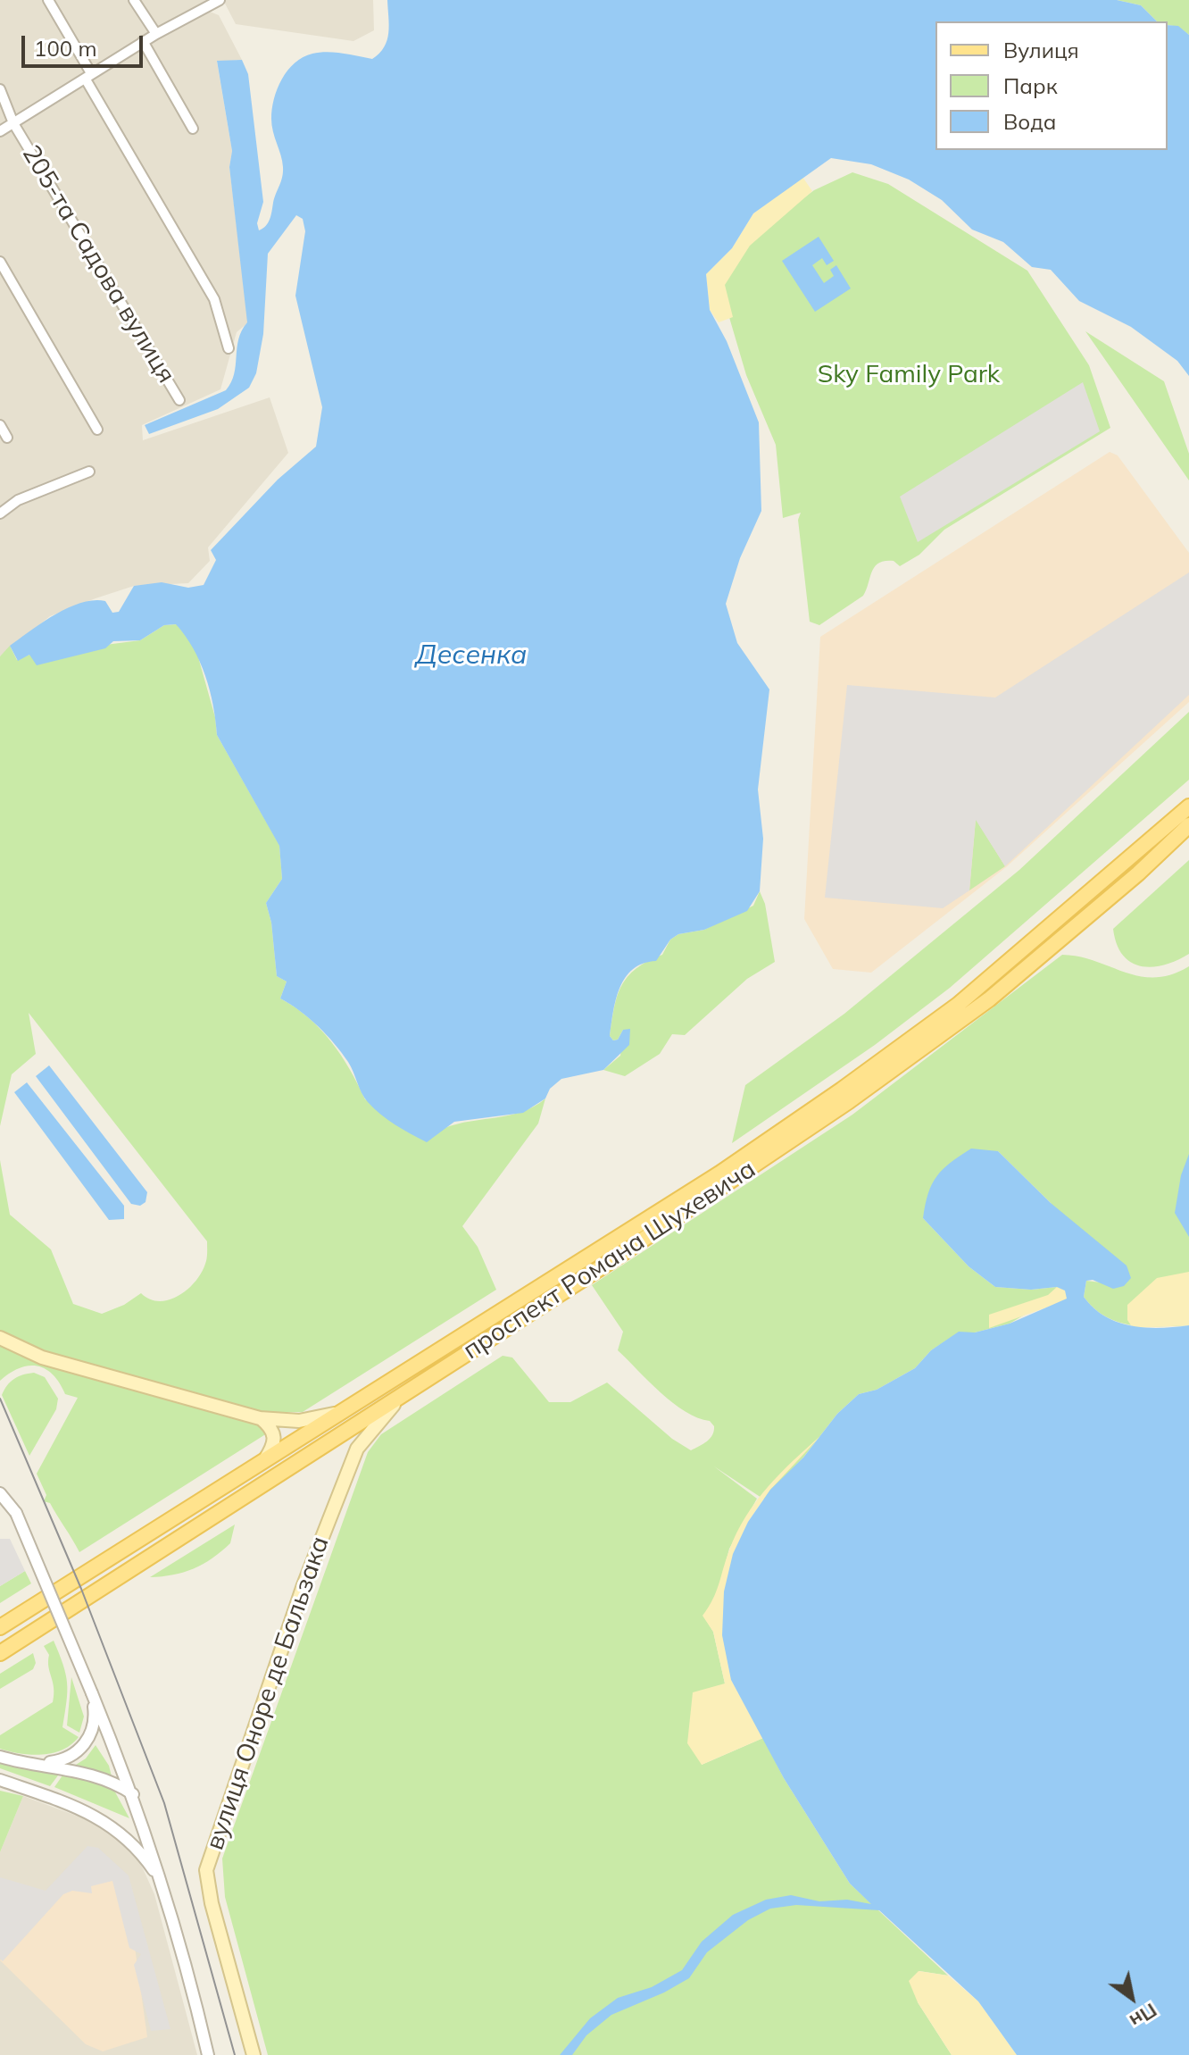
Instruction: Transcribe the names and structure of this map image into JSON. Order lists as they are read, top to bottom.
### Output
{
  "streets": {
    "main road": ["проспект Романа Шухевича", "вулиця Оноре де Бальзака"],
    "street": ["205-та Садова вулиця"]
  },
  "crossings": [
    ["проспект Романа Шухевича", "вулиця Оноре де Бальзака"]
  ],
  "water": ["Десенка"],
  "parks": ["Sky Family Park"],
  "legend": ["Вулиця", "Парк", "Вода"],
  "scale_bar": "100 m",
  "north": "bottom right"
}
